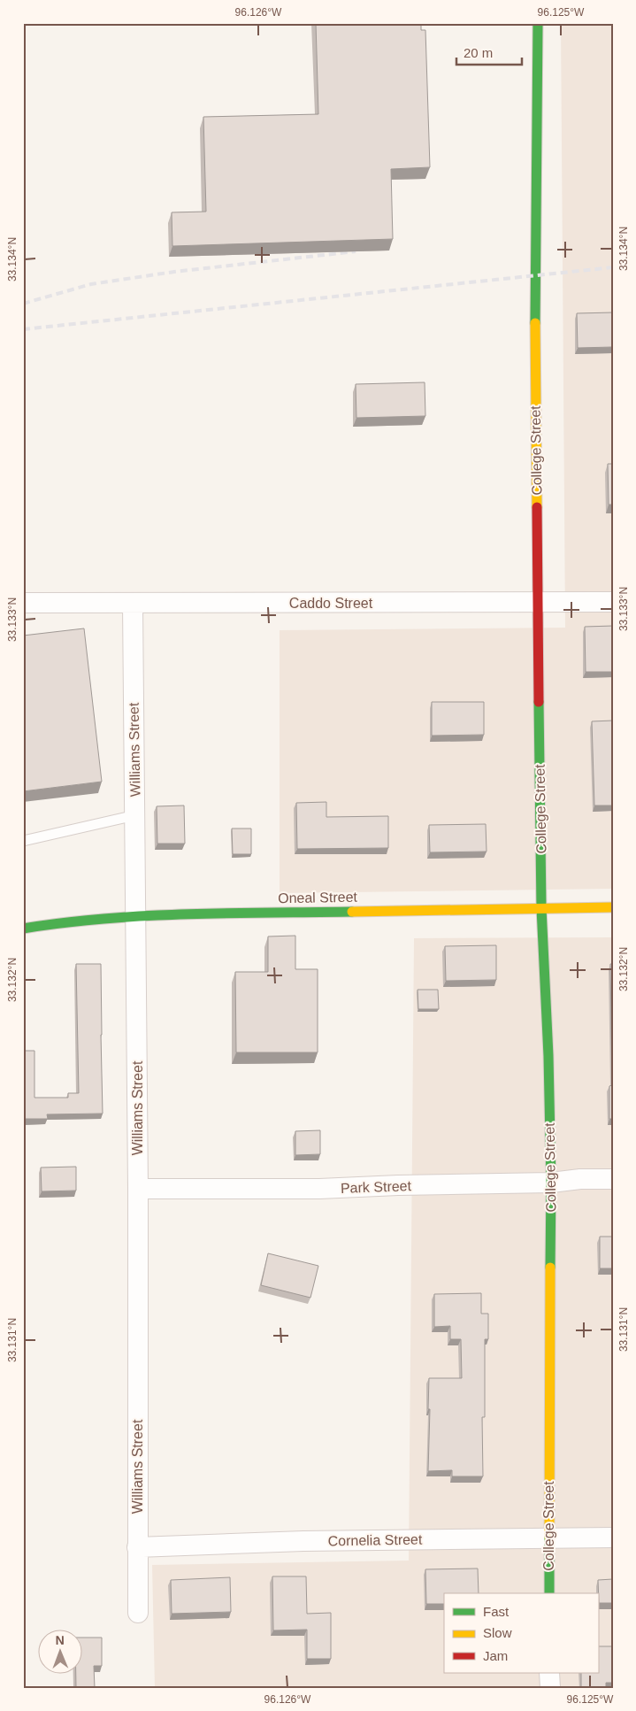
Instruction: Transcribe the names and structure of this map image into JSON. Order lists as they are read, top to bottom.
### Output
{
  "streets": {
    "street": [
      "College Street",
      "Caddo Street",
      "Williams Street",
      "Oneal Street",
      "Park Street",
      "Cornelia Street"
    ]
  },
  "crossings": [
    ["College Street", "Caddo Street"],
    ["College Street", "Oneal Street"],
    ["College Street", "Park Street"],
    ["College Street", "Cornelia Street"],
    ["Caddo Street", "Williams Street"],
    ["Williams Street", "Oneal Street"],
    ["Williams Street", "Park Street"],
    ["Williams Street", "Cornelia Street"]
  ],
  "legend": ["Fast", "Slow", "Jam"],
  "scale_bar": "20 m",
  "north": "top",
  "coordinates": [
    "96.126°W",
    "96.125°W",
    "33.134°N",
    "33.133°N",
    "33.132°N",
    "33.131°N"
  ]
}
